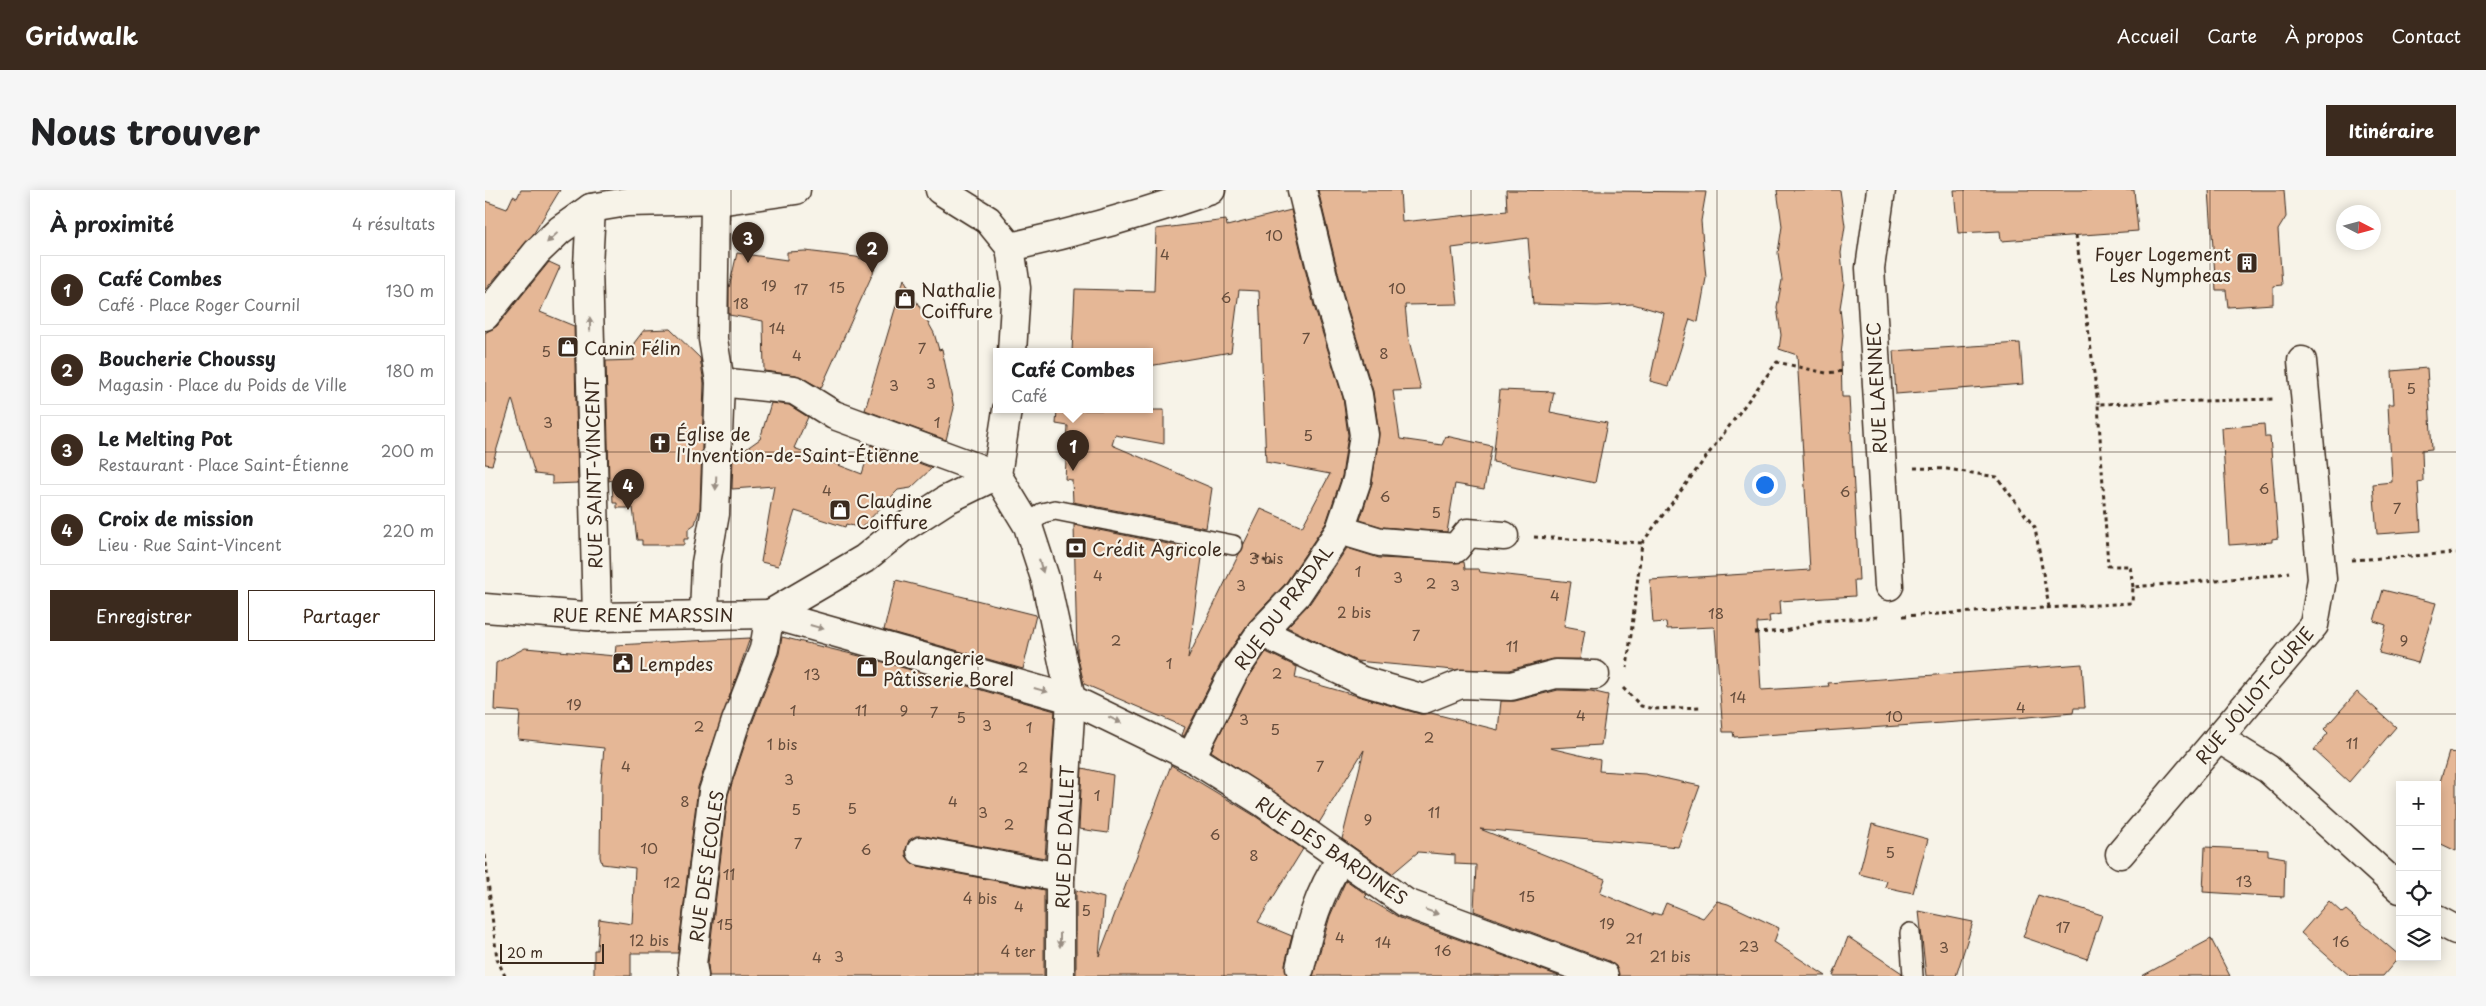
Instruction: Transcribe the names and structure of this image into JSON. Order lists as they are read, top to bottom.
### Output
{
  "streets": {
    "street": [
      "RUE LAENNEC",
      "RUE SAINT-VINCENT",
      "RUE DU PRADAL",
      "RUE RENÉ MARSSIN",
      "RUE JOLIOT-CURIE",
      "RUE DE DALLET",
      "RUE DES BARDINES",
      "RUE DES ÉCOLES"
    ]
  },
  "crossings": [
    ["RUE SAINT-VINCENT", "RUE RENÉ MARSSIN"],
    ["RUE DU PRADAL", "RUE DES BARDINES"],
    ["RUE RENÉ MARSSIN", "RUE DE DALLET"],
    ["RUE RENÉ MARSSIN", "RUE DES BARDINES"],
    ["RUE RENÉ MARSSIN", "RUE DES ÉCOLES"],
    ["RUE DE DALLET", "RUE DES BARDINES"]
  ],
  "one_way": ["RUE DE DALLET"],
  "places": {
    "building": ["Foyer Logement Les Nympheas"],
    "shop": [
      "Nathalie Coiffure",
      "Canin Félin",
      "Claudine Coiffure",
      "Boulangerie Pâtisserie Borel"
    ],
    "church": ["Église de l'Invention-de-Saint-Étienne"],
    "bank": ["Crédit Agricole"],
    "public building": ["Lempdes"]
  },
  "house_numbers": [
    "10",
    "4",
    "19",
    "15",
    "10",
    "17",
    "6",
    "18",
    "14",
    "7",
    "7",
    "5",
    "8",
    "4",
    "3",
    "3",
    "5",
    "3",
    "1",
    "5",
    "6",
    "4",
    "6",
    "6",
    "7",
    "5",
    "3 bis",
    "1",
    "4",
    "3",
    "2",
    "3",
    "3",
    "4",
    "2 bis",
    "18",
    "7",
    "2",
    "9",
    "11",
    "1",
    "2",
    "13",
    "14",
    "19",
    "4",
    "1",
    "11",
    "9",
    "7",
    "4",
    "10",
    "5",
    "3",
    "3",
    "2",
    "1",
    "5",
    "2",
    "11",
    "1 bis",
    "4",
    "7",
    "2",
    "3",
    "1",
    "8",
    "4",
    "5",
    "5",
    "3",
    "11",
    "9",
    "2",
    "6",
    "7",
    "10",
    "6",
    "5",
    "8",
    "11",
    "13",
    "12",
    "15",
    "4 bis",
    "4",
    "5",
    "19",
    "15",
    "17",
    "4",
    "21",
    "12 bis",
    "16",
    "14",
    "23",
    "3",
    "16",
    "4 ter",
    "3",
    "21 bis",
    "4"
  ],
  "scale_bar": "20 m",
  "north": "right",
  "page": {
    "header": "Gridwalk",
    "nav": [
      "Accueil",
      "Carte",
      "À propos",
      "Contact"
    ],
    "title": "Nous trouver",
    "buttons": [
      "Itinéraire",
      ["Enregistrer", "Partager"]
    ],
    "heading": ["À proximité", "4 résultats"],
    "pins": [
      "3",
      "2",
      "1",
      "4"
    ],
    "list": [
      {
        "mark": "1",
        "name": "Café Combes",
        "note": "Café · Place Roger Cournil",
        "value": "130 m"
      },
      {
        "mark": "2",
        "name": "Boucherie Choussy",
        "note": "Magasin · Place du Poids de Ville",
        "value": "180 m"
      },
      {
        "mark": "3",
        "name": "Le Melting Pot",
        "note": "Restaurant · Place Saint-Étienne",
        "value": "200 m"
      },
      {
        "mark": "4",
        "name": "Croix de mission",
        "note": "Lieu · Rue Saint-Vincent",
        "value": "220 m"
      }
    ],
    "popup": ["Café Combes", "Café"],
    "map_buttons": ["+", "−"],
    "scale": "20 m"
  }
}
